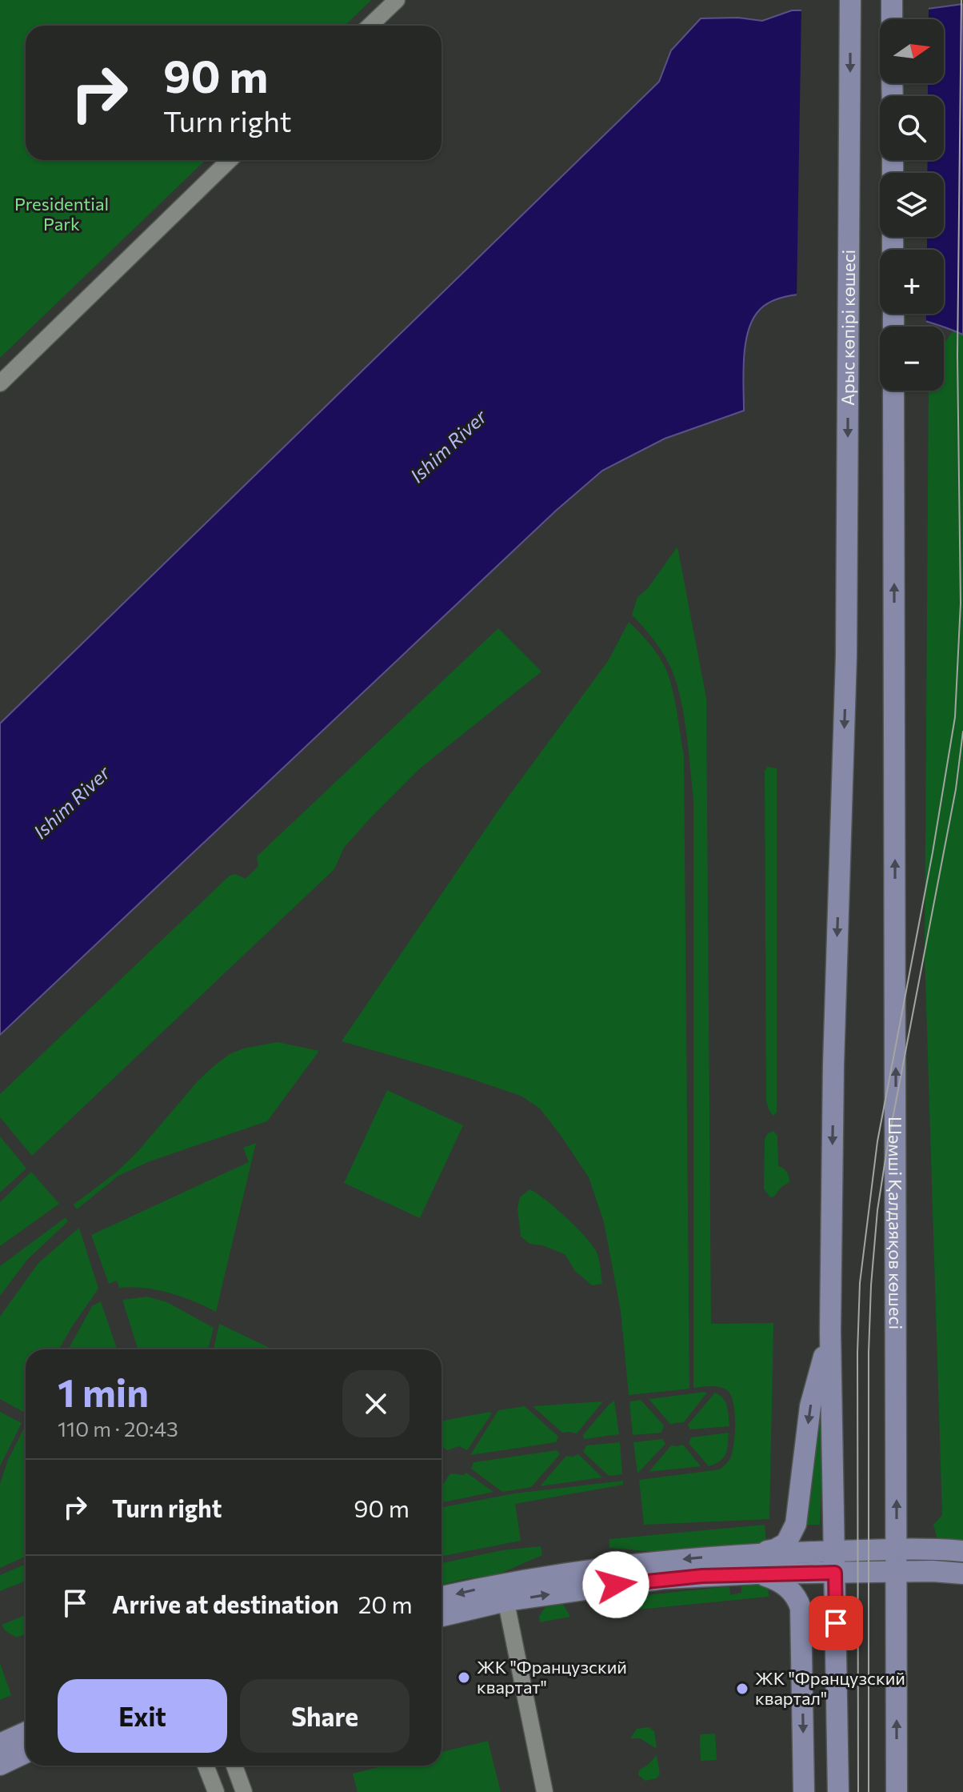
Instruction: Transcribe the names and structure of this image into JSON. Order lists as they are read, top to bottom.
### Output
{
  "streets": {
    "main road": ["Арыс көпірі көшесі", "Шәмші Қалдаяқов көшесі"]
  },
  "one_way": ["Арыс көпірі көшесі"],
  "water": ["Ishim River"],
  "parks": ["Presidential Park"],
  "places": ["ЖК \"Французский квартат\"", "ЖК \"Французский квартал\""],
  "north": "right",
  "page": {
    "map_buttons": ["+", "−"],
    "turn": ["90 m", "Turn right"],
    "heading": ["1 min", "110 m · 20:43"],
    "list": [
      {
        "name": "Turn right",
        "value": "90 m"
      },
      {
        "name": "Arrive at destination",
        "value": "20 m"
      }
    ],
    "buttons": ["Exit", "Share"]
  }
}
